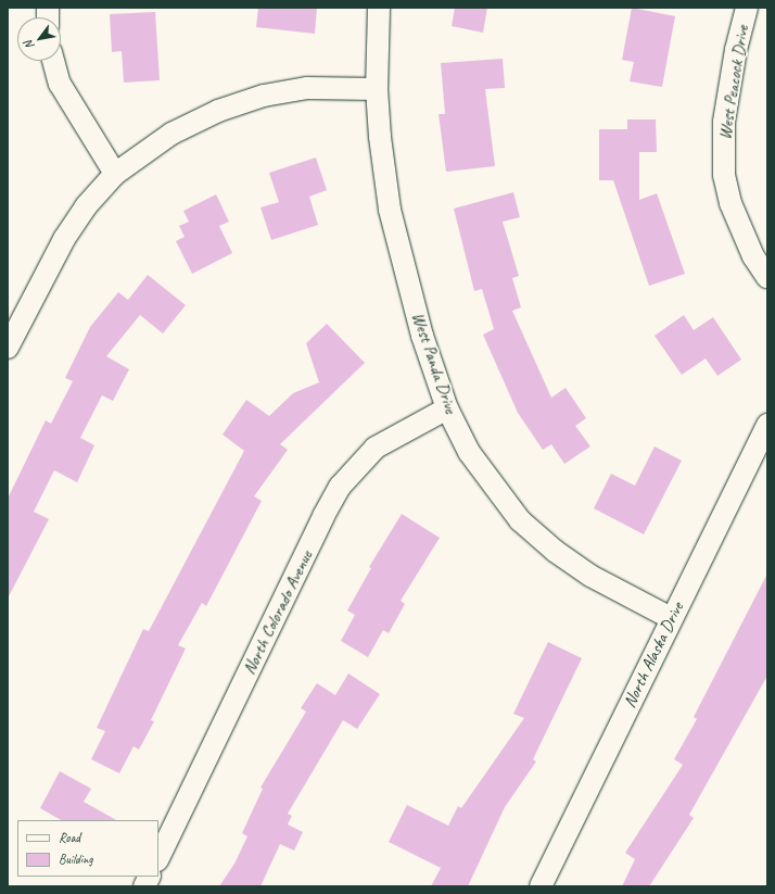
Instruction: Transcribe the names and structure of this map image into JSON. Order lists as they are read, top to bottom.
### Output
{
  "streets": {
    "street": [
      "West Peacock Drive",
      "West Panda Drive",
      "North Colorado Avenue",
      "North Alaska Drive"
    ]
  },
  "crossings": [
    ["West Panda Drive", "North Colorado Avenue"],
    ["West Panda Drive", "North Alaska Drive"]
  ],
  "legend": ["Road", "Building"],
  "north": "bottom left"
}
